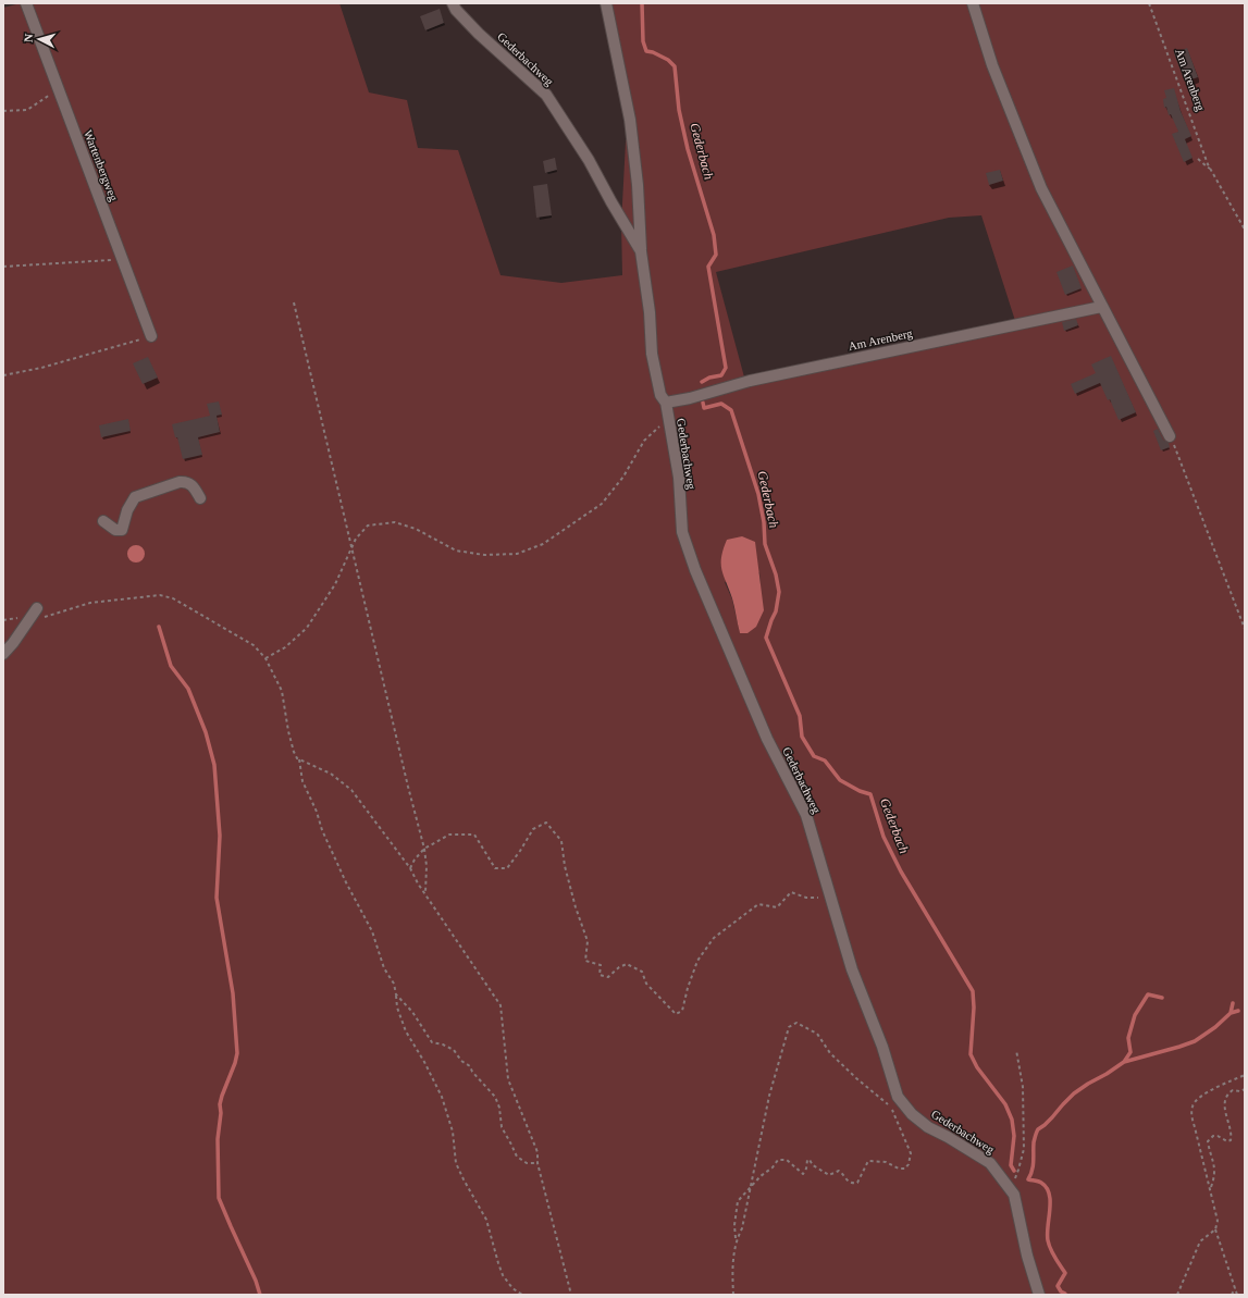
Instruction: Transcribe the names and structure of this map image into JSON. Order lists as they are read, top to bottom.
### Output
{
  "streets": {
    "street": ["Gederbachweg", "Am Arenberg", "Wartenbergweg"]
  },
  "crossings": [
    ["Gederbachweg", "Am Arenberg"]
  ],
  "water": ["Gederbach"],
  "north": "left"
}
